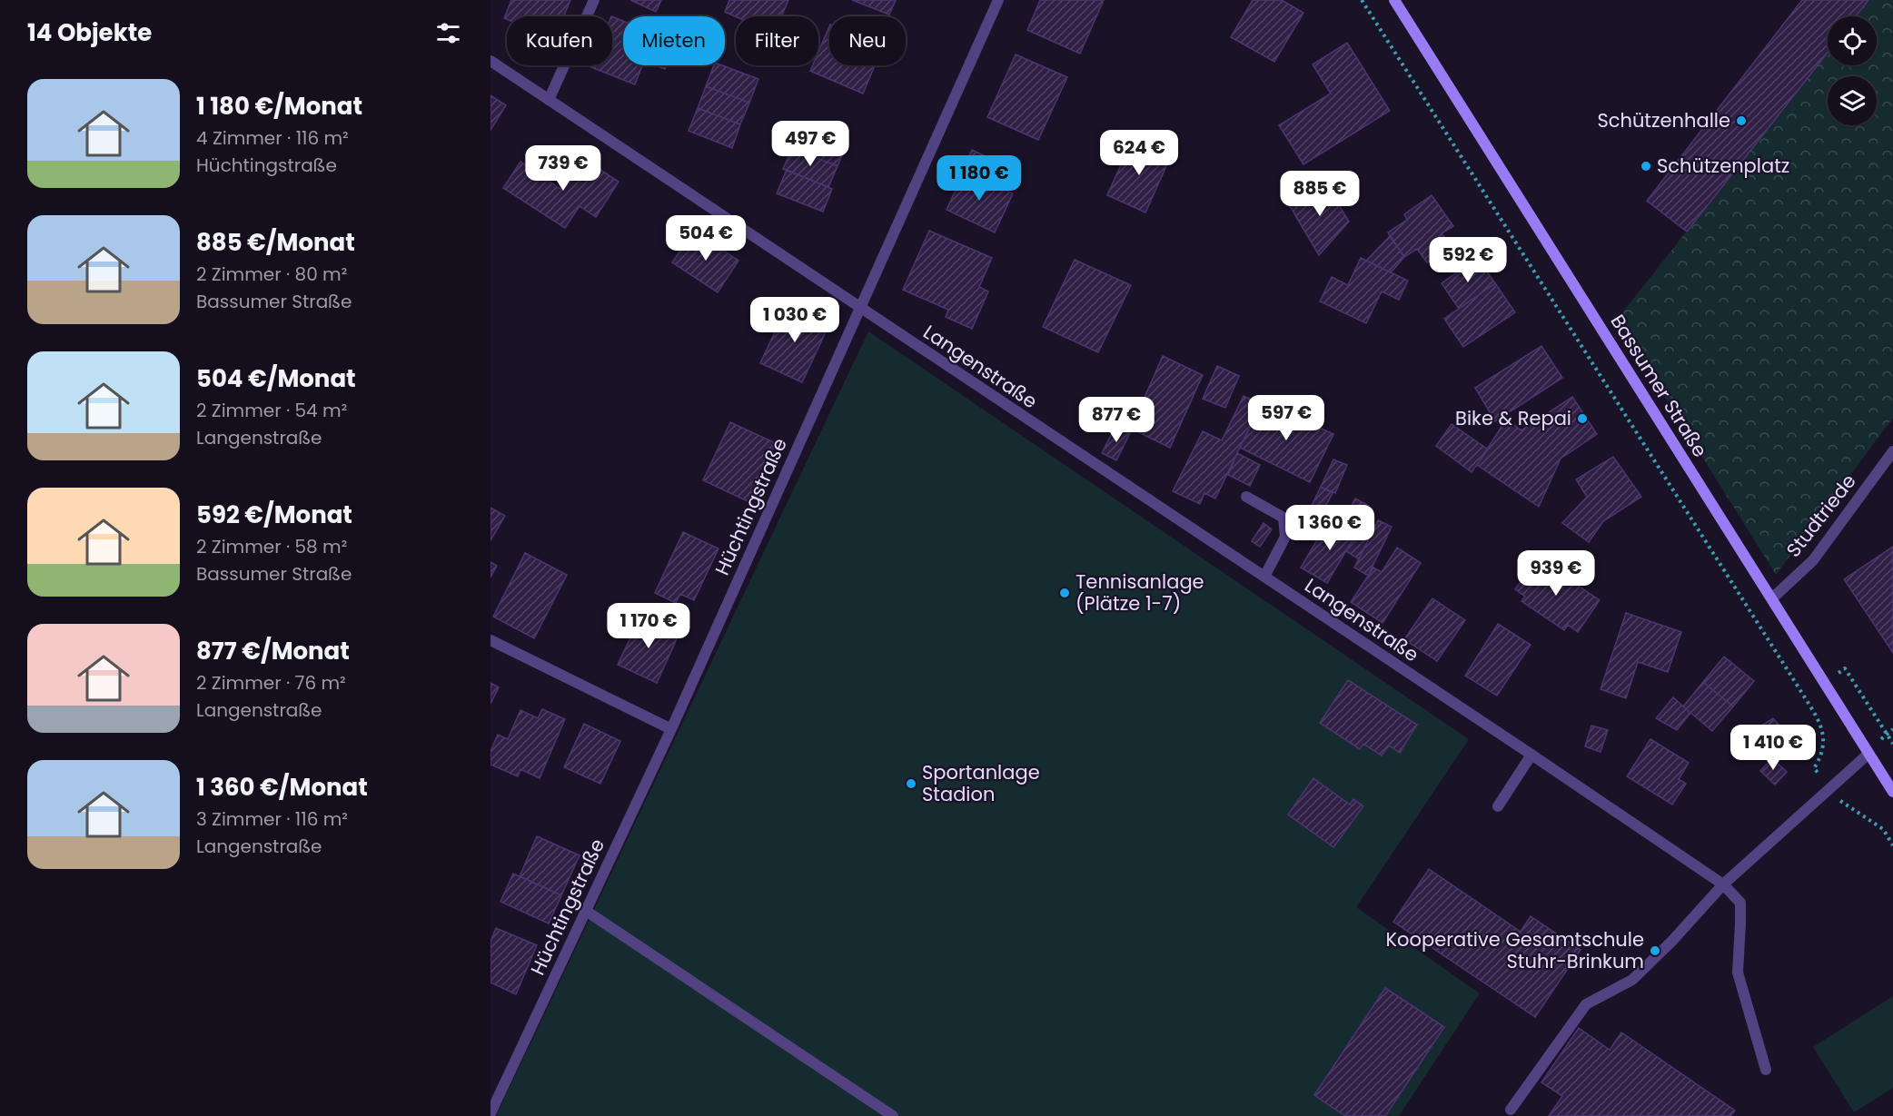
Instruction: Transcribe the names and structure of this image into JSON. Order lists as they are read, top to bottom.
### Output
{
  "streets": {
    "street": [
      "Langenstraße",
      "Bassumer Straße",
      "Hüchtingstraße",
      "Studtriede"
    ]
  },
  "crossings": [
    ["Langenstraße", "Hüchtingstraße"],
    ["Bassumer Straße", "Studtriede"]
  ],
  "places": [
    "Schützenhalle",
    "Schützenplatz",
    "Bike & Repai",
    "Tennisanlage (Plätze 1-7)",
    "Sportanlage Stadion",
    "Kooperative Gesamtschule Stuhr-Brinkum"
  ],
  "page": {
    "heading": "14 Objekte",
    "chip": [
      "Kaufen",
      "Mieten",
      "Filter",
      "Neu"
    ],
    "list": [
      {
        "name": "1 180 €/Monat",
        "note": "4 Zimmer · 116 m² · Hüchtingstraße"
      },
      {
        "name": "885 €/Monat",
        "note": "2 Zimmer · 80 m² · Bassumer Straße"
      },
      {
        "name": "504 €/Monat",
        "note": "2 Zimmer · 54 m² · Langenstraße"
      },
      {
        "name": "592 €/Monat",
        "note": "2 Zimmer · 58 m² · Bassumer Straße"
      },
      {
        "name": "877 €/Monat",
        "note": "2 Zimmer · 76 m² · Langenstraße"
      },
      {
        "name": "1 360 €/Monat",
        "note": "3 Zimmer · 116 m² · Langenstraße"
      }
    ],
    "price": [
      "497 €",
      "624 €",
      "739 €",
      "1 180 €",
      "885 €",
      "504 €",
      "592 €",
      "1 030 €",
      "597 €",
      "877 €",
      "1 360 €",
      "939 €",
      "1 170 €",
      "1 410 €"
    ]
  }
}
